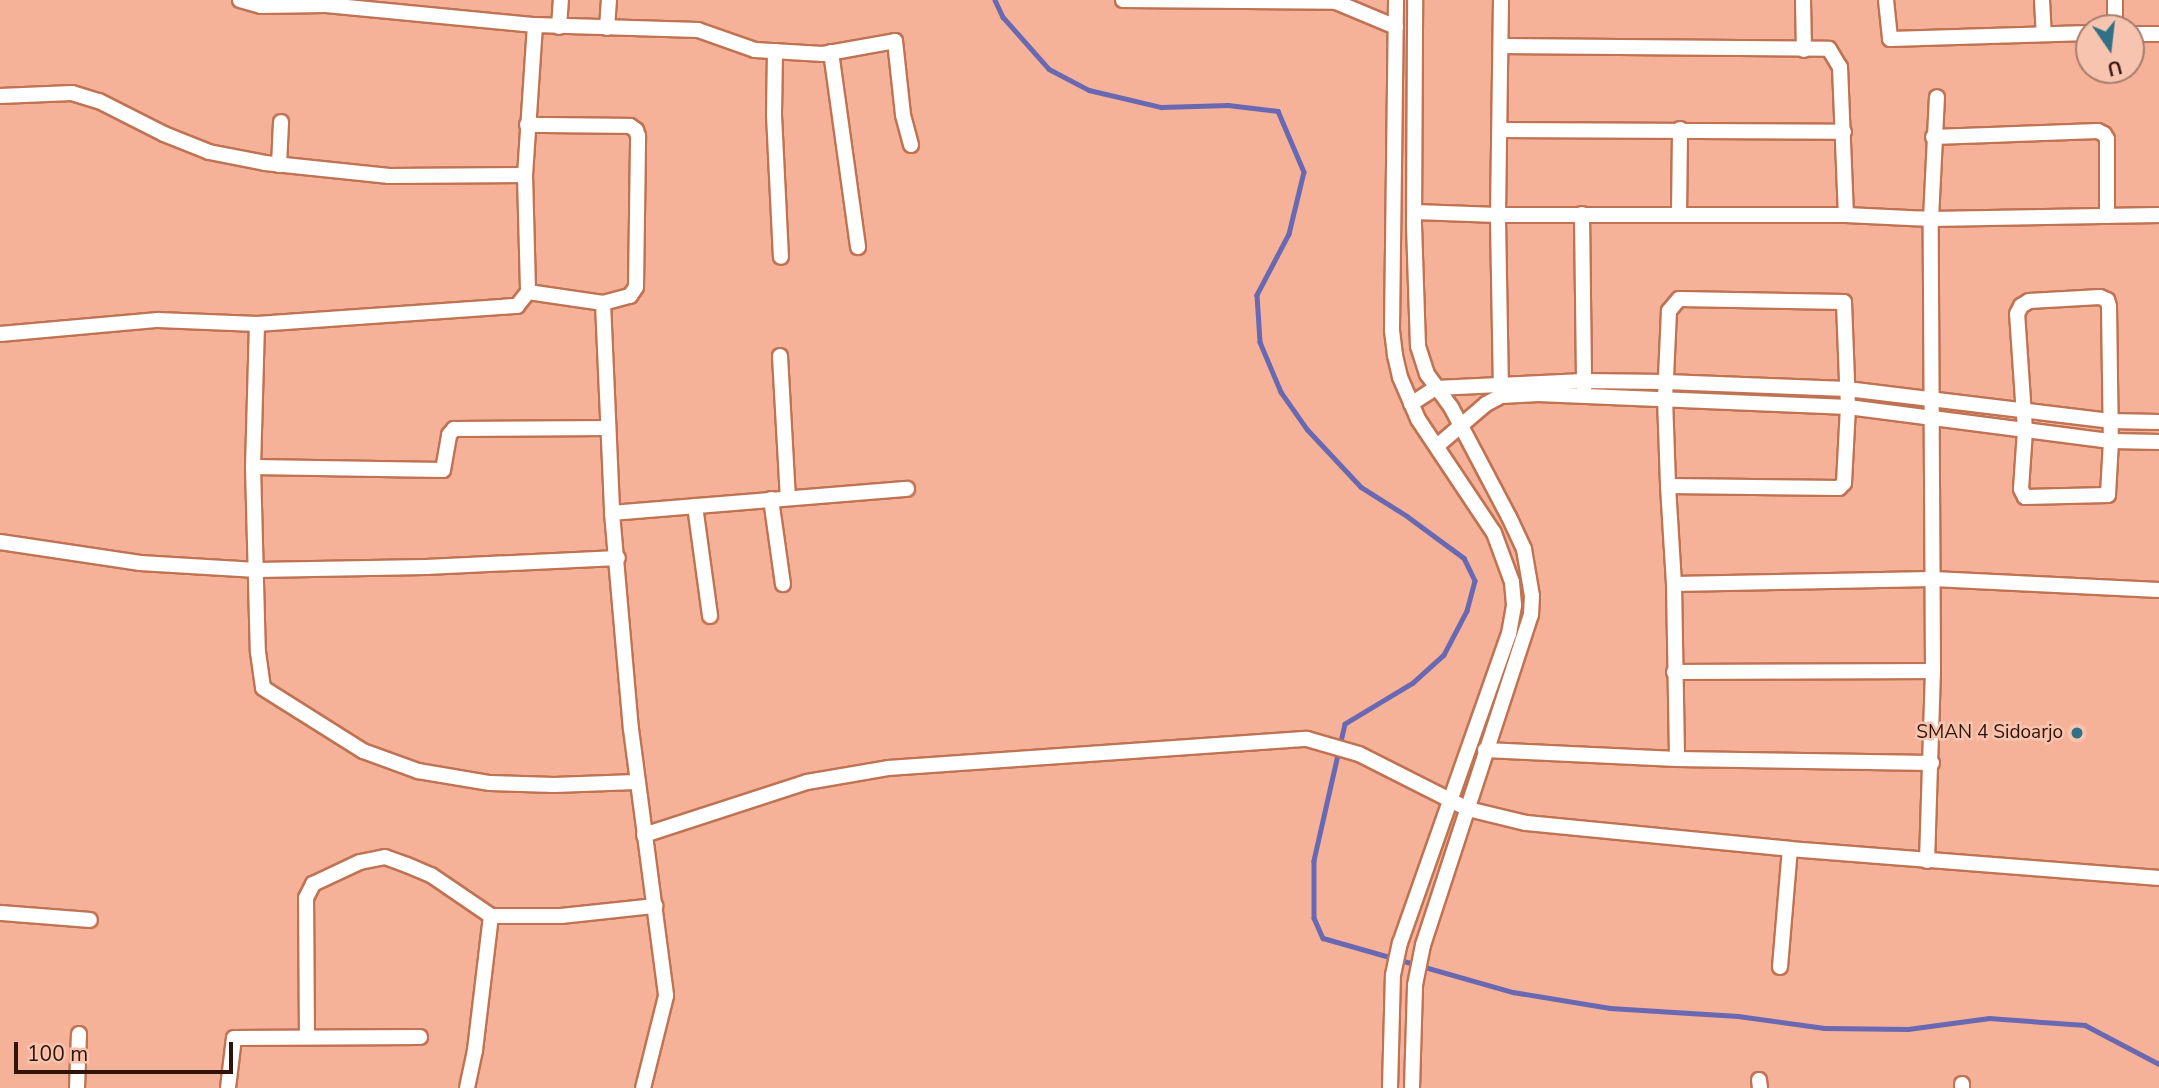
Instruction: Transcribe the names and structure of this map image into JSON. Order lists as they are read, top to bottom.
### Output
{
  "places": ["SMAN 4 Sidoarjo"],
  "scale_bar": "100 m",
  "north": "bottom"
}
